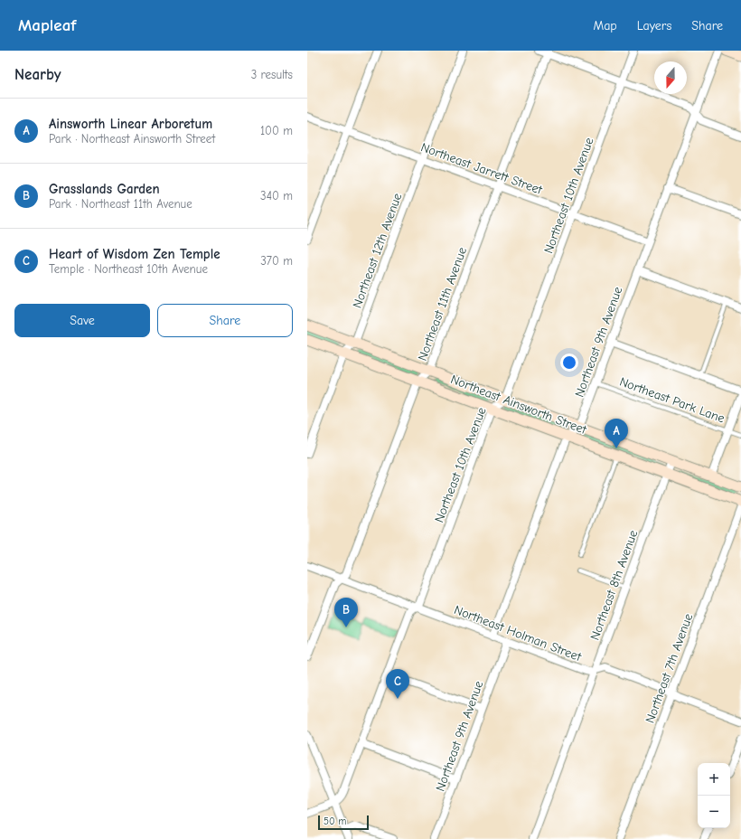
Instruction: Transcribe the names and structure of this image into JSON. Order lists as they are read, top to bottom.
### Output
{
  "streets": {
    "street": [
      "Northeast Jarrett Street",
      "Northeast 10th Avenue",
      "Northeast 12th Avenue",
      "Northeast 11th Avenue",
      "Northeast 9th Avenue",
      "Northeast Ainsworth Street",
      "Northeast 8th Avenue",
      "Northeast Holman Street",
      "Northeast 7th Avenue"
    ],
    "lane": ["Northeast Park Lane"]
  },
  "crossings": [
    ["Northeast Jarrett Street", "Northeast 10th Avenue"],
    ["Northeast Jarrett Street", "Northeast 12th Avenue"],
    ["Northeast Jarrett Street", "Northeast 11th Avenue"],
    ["Northeast Jarrett Street", "Northeast 9th Avenue"],
    ["Northeast 10th Avenue", "Northeast Ainsworth Street"],
    ["Northeast 10th Avenue", "Northeast Holman Street"],
    ["Northeast 12th Avenue", "Northeast Ainsworth Street"],
    ["Northeast 11th Avenue", "Northeast Ainsworth Street"],
    ["Northeast 11th Avenue", "Northeast Holman Street"],
    ["Northeast 9th Avenue", "Northeast Park Lane"],
    ["Northeast 9th Avenue", "Northeast Ainsworth Street"],
    ["Northeast 9th Avenue", "Northeast Holman Street"],
    ["Northeast Ainsworth Street", "Northeast 8th Avenue"],
    ["Northeast 8th Avenue", "Northeast Holman Street"],
    ["Northeast Holman Street", "Northeast 7th Avenue"]
  ],
  "scale_bar": "50 m",
  "north": "bottom",
  "page": {
    "header": "Mapleaf",
    "nav": ["Map", "Layers", "Share"],
    "heading": ["Nearby", "3 results"],
    "list": [
      {
        "mark": "A",
        "name": "Ainsworth Linear Arboretum",
        "note": "Park · Northeast Ainsworth Street",
        "value": "100 m"
      },
      {
        "mark": "B",
        "name": "Grasslands Garden",
        "note": "Park · Northeast 11th Avenue",
        "value": "340 m"
      },
      {
        "mark": "C",
        "name": "Heart of Wisdom Zen Temple",
        "note": "Temple · Northeast 10th Avenue",
        "value": "370 m"
      }
    ],
    "buttons": ["Save", "Share"],
    "pins": ["A", "B", "C"],
    "map_buttons": ["+", "−"],
    "scale": "50 m"
  }
}
